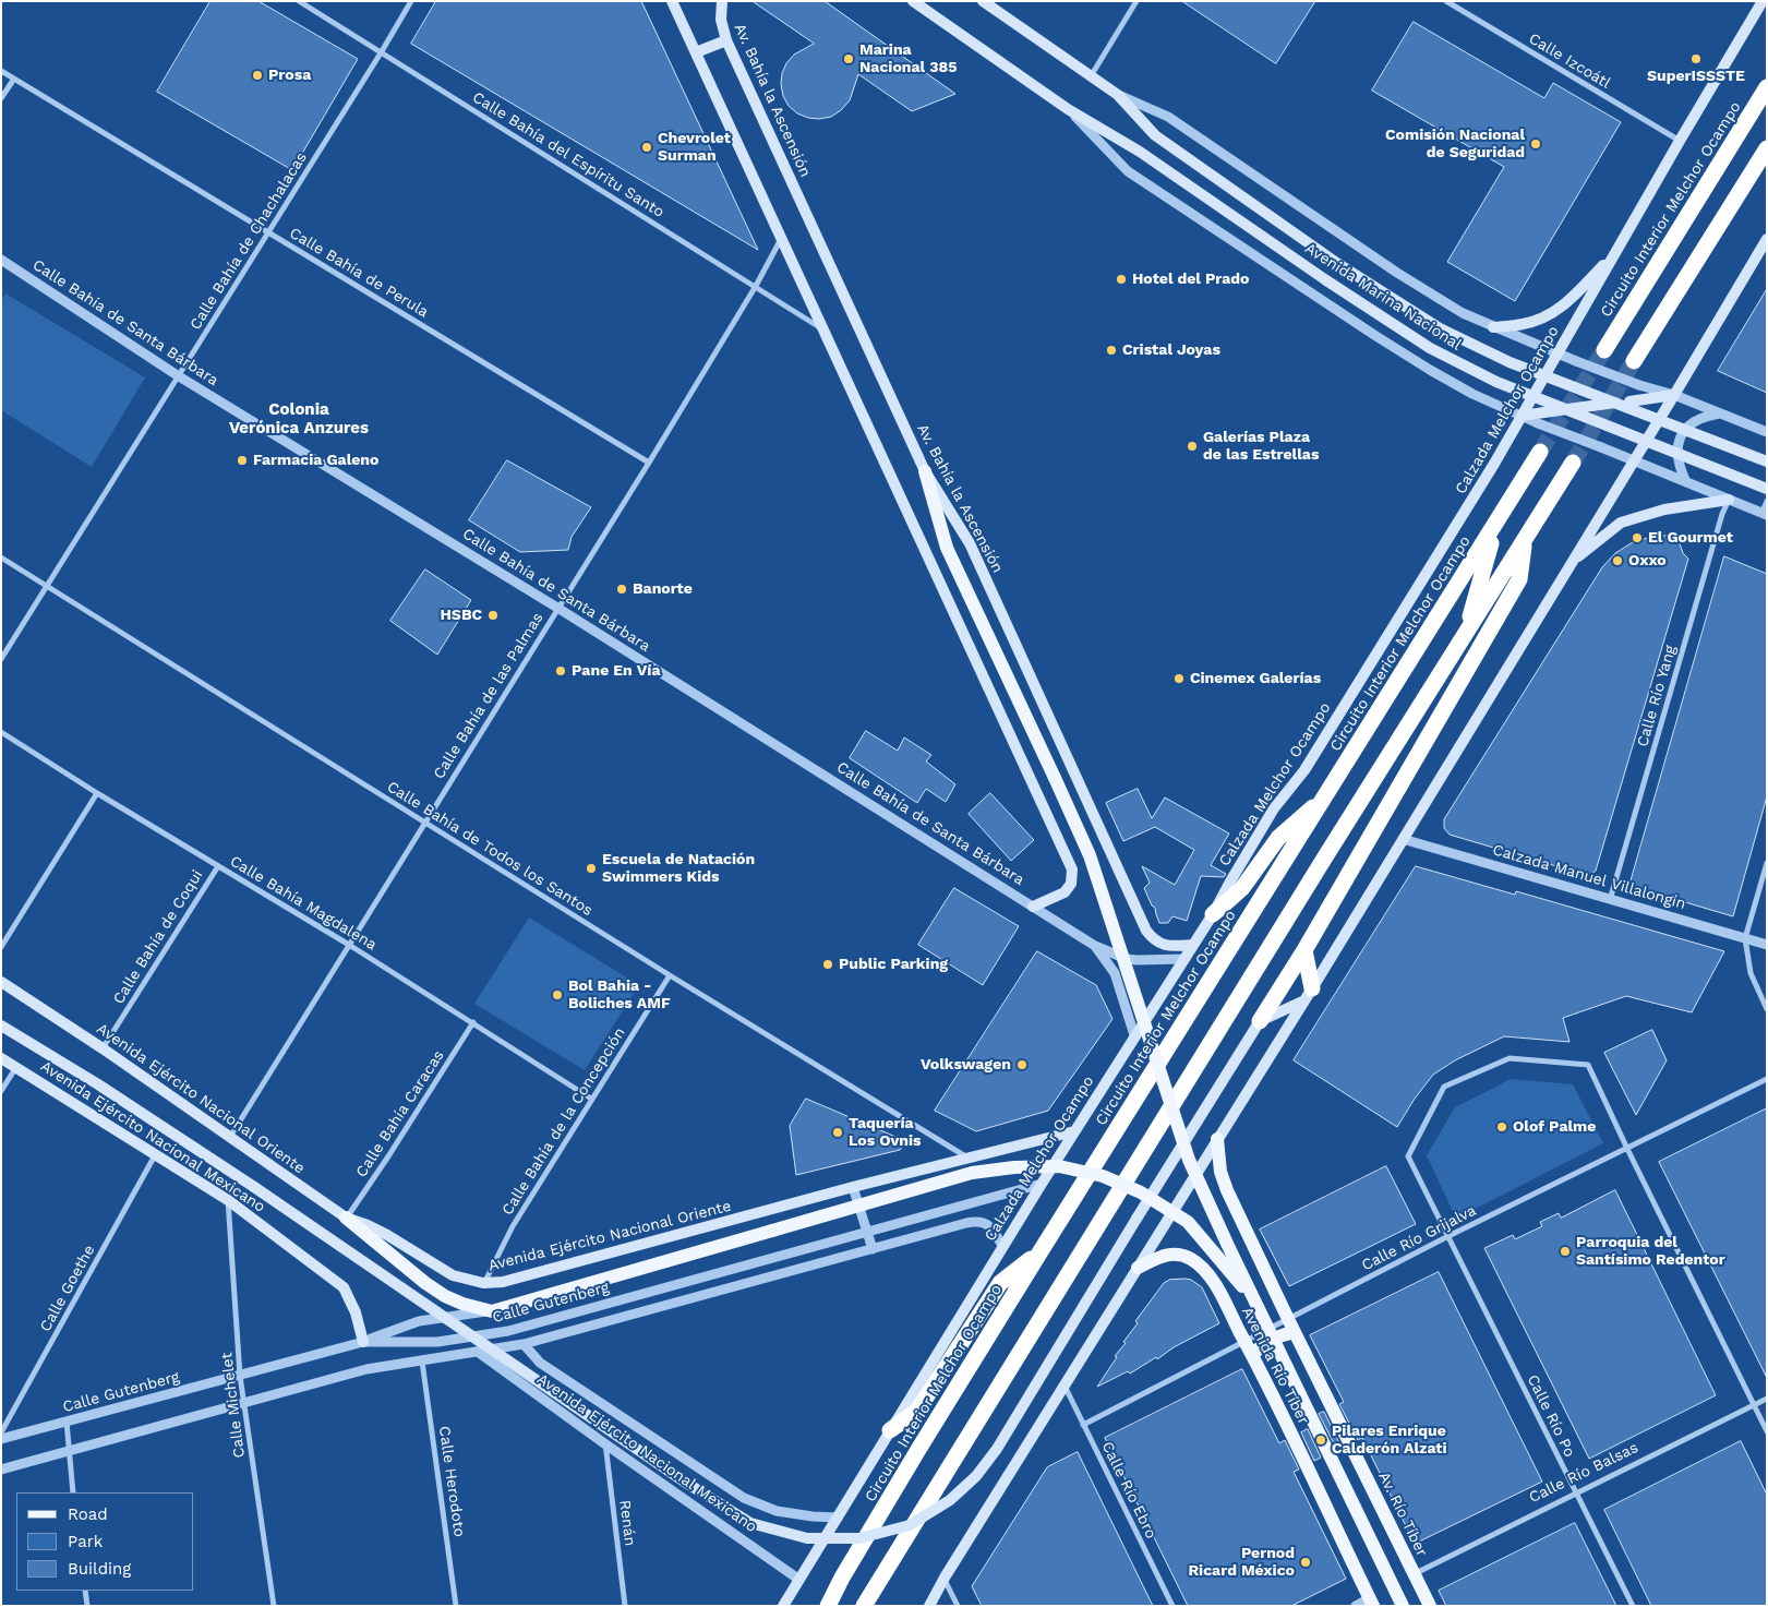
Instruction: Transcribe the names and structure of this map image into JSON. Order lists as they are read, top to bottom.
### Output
{
  "streets": {
    "highway": ["Circuito Interior Melchor Ocampo"],
    "main road": [
      "Av. Bahía la Ascensión",
      "Avenida Marina Nacional",
      "Calzada Melchor Ocampo",
      "Avenida Ejército Nacional Oriente",
      "Avenida Ejército Nacional Mexicano",
      "Avenida Río Tíber",
      "Av. Río Tíber"
    ],
    "street": [
      "Calle Izcoátl",
      "Calle Bahía del Espíritu Santo",
      "Calle Bahía de Chachalacas",
      "Calle Bahía de Perula",
      "Calle Bahía de Santa Bárbara",
      "Calle Bahía de las Palmas",
      "Calle Río Yang",
      "Calle Bahía de Todos los Santos",
      "Calzada Manuel Villalongín",
      "Calle Bahía Magdalena",
      "Calle Bahía de Coqui",
      "Calle Bahía Caracas",
      "Calle Bahía de la Concepción",
      "Calle Río Grijalva",
      "Calle Goethe",
      "Calle Gutenberg",
      "Calle Michelet",
      "Calle Río Po",
      "Calle Río Balsas",
      "Calle Herodoto",
      "Calle Río Ebro",
      "Renán"
    ]
  },
  "crossings": [
    ["Calle Izcoátl", "Calzada Melchor Ocampo"],
    ["Av. Bahía la Ascensión", "Calzada Melchor Ocampo"],
    ["Calle Bahía del Espíritu Santo", "Calle Bahía de Chachalacas"],
    ["Calle Bahía del Espíritu Santo", "Calle Bahía de las Palmas"],
    ["Calle Bahía de Chachalacas", "Calle Bahía de Perula"],
    ["Calle Bahía de Chachalacas", "Calle Bahía de Santa Bárbara"],
    ["Calle Bahía de Chachalacas", "Calle Bahía de Todos los Santos"],
    ["Calle Bahía de Perula", "Calle Bahía de las Palmas"],
    ["Avenida Marina Nacional", "Calzada Melchor Ocampo"],
    ["Avenida Marina Nacional", "Calle Río Yang"],
    ["Calle Bahía de Santa Bárbara", "Calle Bahía de las Palmas"],
    ["Calzada Melchor Ocampo", "Avenida Ejército Nacional Oriente"],
    ["Calzada Melchor Ocampo", "Avenida Ejército Nacional Mexicano"],
    ["Calzada Melchor Ocampo", "Calle Gutenberg"],
    ["Calle Bahía de las Palmas", "Calle Bahía de Todos los Santos"],
    ["Calle Bahía de las Palmas", "Calle Bahía Magdalena"],
    ["Calle Bahía de las Palmas", "Avenida Ejército Nacional Oriente"],
    ["Calle Río Yang", "Calzada Manuel Villalongín"],
    ["Calle Bahía de Todos los Santos", "Avenida Ejército Nacional Oriente"],
    ["Calle Bahía de Todos los Santos", "Calle Bahía de la Concepción"],
    ["Calle Bahía Magdalena", "Calle Bahía de Coqui"],
    ["Calle Bahía Magdalena", "Calle Bahía Caracas"],
    ["Calle Bahía Magdalena", "Calle Bahía de la Concepción"],
    ["Calle Bahía de Coqui", "Avenida Ejército Nacional Oriente"],
    ["Avenida Ejército Nacional Oriente", "Calle Bahía Caracas"],
    ["Avenida Ejército Nacional Oriente", "Calle Bahía de la Concepción"],
    ["Avenida Ejército Nacional Mexicano", "Calle Goethe"],
    ["Avenida Ejército Nacional Mexicano", "Calle Gutenberg"],
    ["Avenida Ejército Nacional Mexicano", "Calle Michelet"],
    ["Avenida Ejército Nacional Mexicano", "Renán"],
    ["Calle Río Grijalva", "Avenida Río Tíber"],
    ["Calle Río Grijalva", "Calle Río Po"],
    ["Calle Río Grijalva", "Calle Río Ebro"],
    ["Calle Río Grijalva", "Av. Río Tíber"],
    ["Calle Gutenberg", "Calle Michelet"],
    ["Calle Gutenberg", "Calle Herodoto"],
    ["Calle Río Po", "Calle Río Balsas"],
    ["Calle Río Balsas", "Av. Río Tíber"]
  ],
  "districts": ["Colonia Verónica Anzures"],
  "places": [
    "Marina Nacional 385",
    "SuperISSSTE",
    "Prosa",
    "Comisión Nacional de Seguridad",
    "Chevrolet Surman",
    "Hotel del Prado",
    "Cristal Joyas",
    "Galerías Plaza de las Estrellas",
    "Farmacia Galeno",
    "El Gourmet",
    "Oxxo",
    "Banorte",
    "HSBC",
    "Pane En Vía",
    "Cinemex Galerías",
    "Escuela de Natación Swimmers Kids",
    "Public Parking",
    "Bol Bahia - Boliches AMF",
    "Volkswagen",
    "Olof Palme",
    "Taquería Los Ovnis",
    "Parroquia del Santísimo Redentor",
    "Pilares Enrique Calderón Alzati",
    "Pernod Ricard México"
  ],
  "legend": ["Road", "Park", "Building"]
}
